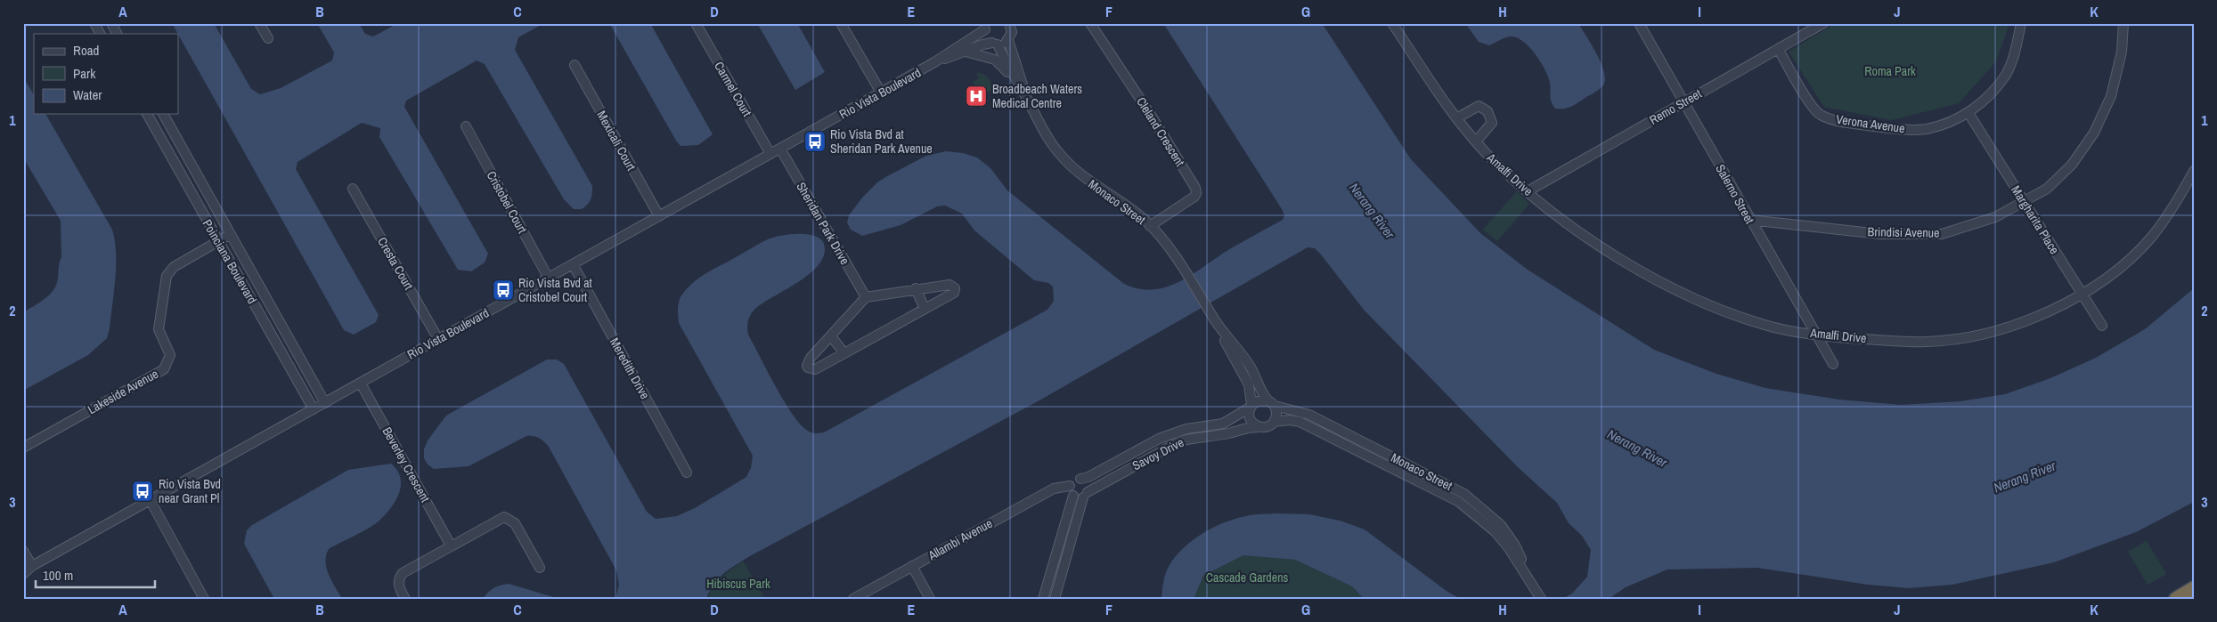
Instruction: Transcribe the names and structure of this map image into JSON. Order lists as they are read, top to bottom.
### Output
{
  "streets": {
    "street": [
      "Carmel Court",
      "Rio Vista Boulevard",
      "Remo Street",
      "Verona Avenue",
      "Cleland Crescent",
      "Mexicali Court",
      "Amalfi Drive",
      "Salerno Street",
      "Cristobel Court",
      "Monaco Street",
      "Margharita Place",
      "Sheridan Park Drive",
      "Brindisi Avenue",
      "Poinciana Boulevard",
      "Cresta Court",
      "Meredith Drive",
      "Lakeside Avenue",
      "Savoy Drive",
      "Beverley Crescent",
      "Allambi Avenue"
    ]
  },
  "crossings": [
    ["Carmel Court", "Rio Vista Boulevard"],
    ["Rio Vista Boulevard", "Mexicali Court"],
    ["Rio Vista Boulevard", "Cristobel Court"],
    ["Rio Vista Boulevard", "Monaco Street"],
    ["Rio Vista Boulevard", "Sheridan Park Drive"],
    ["Rio Vista Boulevard", "Poinciana Boulevard"],
    ["Rio Vista Boulevard", "Cresta Court"],
    ["Rio Vista Boulevard", "Meredith Drive"],
    ["Rio Vista Boulevard", "Beverley Crescent"],
    ["Remo Street", "Verona Avenue"],
    ["Remo Street", "Amalfi Drive"],
    ["Remo Street", "Salerno Street"],
    ["Verona Avenue", "Margharita Place"],
    ["Cleland Crescent", "Monaco Street"],
    ["Amalfi Drive", "Salerno Street"],
    ["Amalfi Drive", "Margharita Place"],
    ["Salerno Street", "Brindisi Avenue"],
    ["Monaco Street", "Savoy Drive"],
    ["Margharita Place", "Brindisi Avenue"],
    ["Poinciana Boulevard", "Lakeside Avenue"],
    ["Savoy Drive", "Allambi Avenue"]
  ],
  "water": ["Nerang River"],
  "parks": ["Roma Park", "Cascade Gardens", "Hibiscus Park"],
  "places": {
    "hospital": ["Broadbeach Waters Medical Centre"],
    "bus stop": ["Rio Vista Bvd at Sheridan Park Avenue", "Rio Vista Bvd at Cristobel Court", "Rio Vista Bvd near Grant Pl"]
  },
  "legend": ["Road", "Park", "Water"],
  "scale_bar": "100 m",
  "grid": {
    "columns": [
      "A",
      "B",
      "C",
      "D",
      "E",
      "F",
      "G",
      "H",
      "I",
      "J",
      "K"
    ],
    "rows": ["1", "2", "3"]
  }
}
